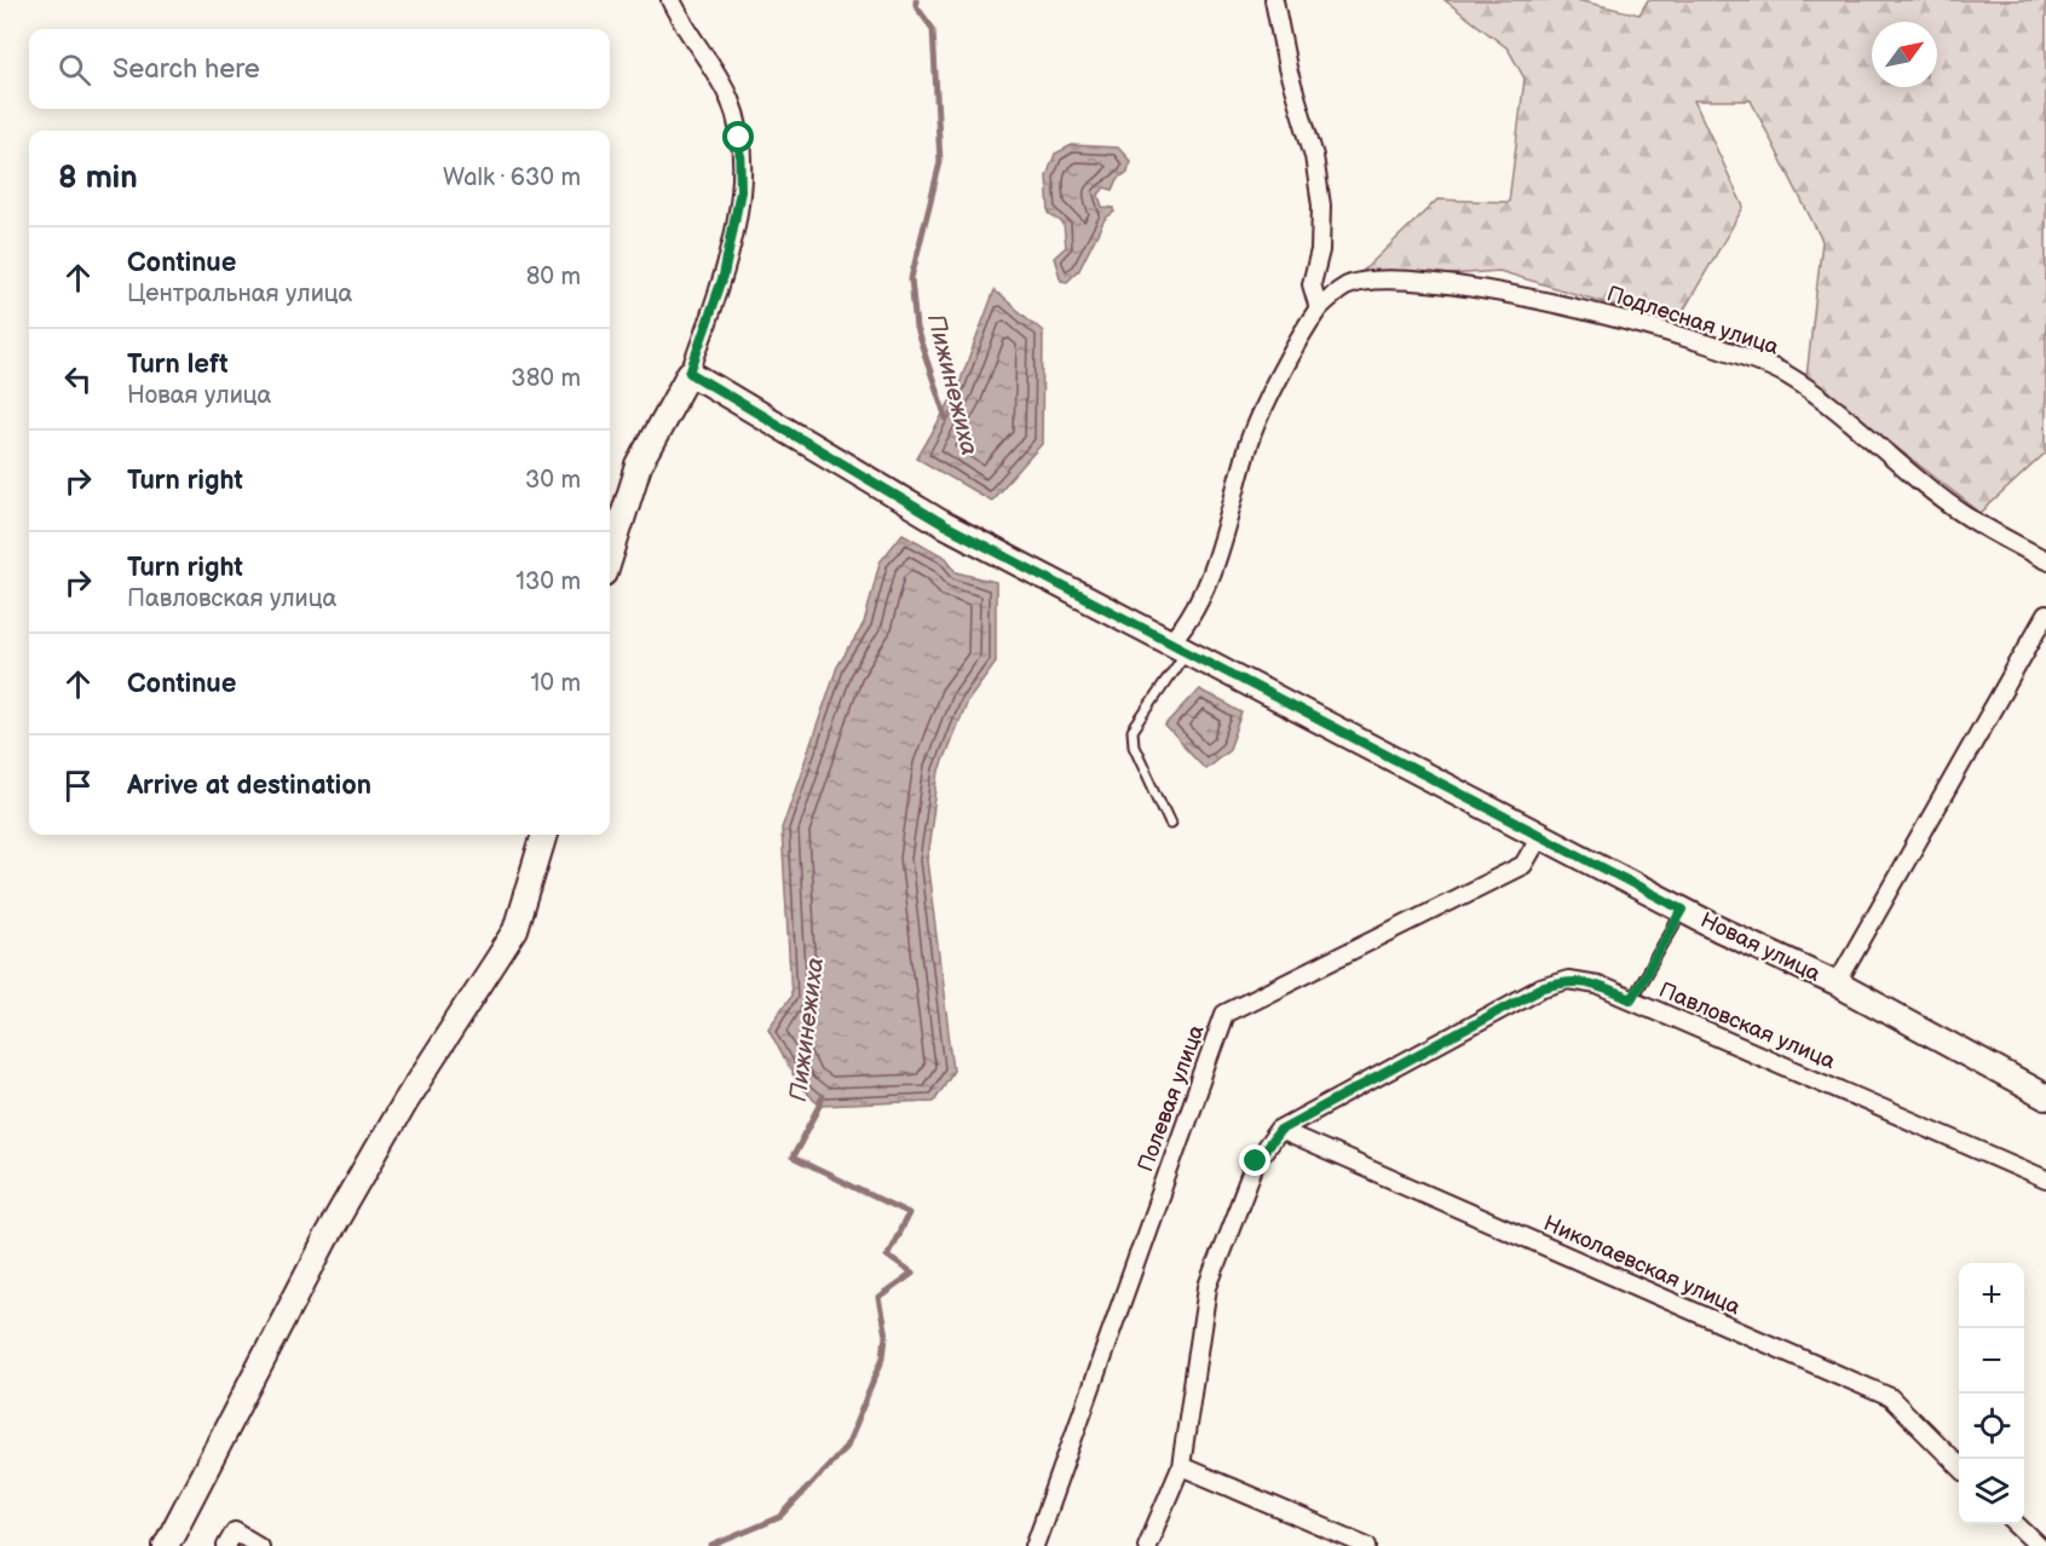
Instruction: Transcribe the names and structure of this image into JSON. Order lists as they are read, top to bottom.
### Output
{
  "streets": {
    "street": [
      "Подлесная улица",
      "Новая улица",
      "Павловская улица",
      "Полевая улица",
      "Николаевская улица"
    ]
  },
  "crossings": [
    ["Подлесная улица", "Новая улица"],
    ["Новая улица", "Полевая улица"],
    ["Павловская улица", "Николаевская улица"]
  ],
  "water": ["Пижинежиха"],
  "north": "top right",
  "page": {
    "search": "Search here",
    "heading": ["8 min", "Walk · 630 m"],
    "list": [
      ["Continue", "Центральная улица", "80 m"],
      ["Turn left", "Новая улица", "380 m"],
      ["Turn right", "30 m"],
      ["Turn right", "Павловская улица", "130 m"],
      ["Continue", "10 m"],
      "Arrive at destination"
    ],
    "map_buttons": ["+", "−"]
  }
}
